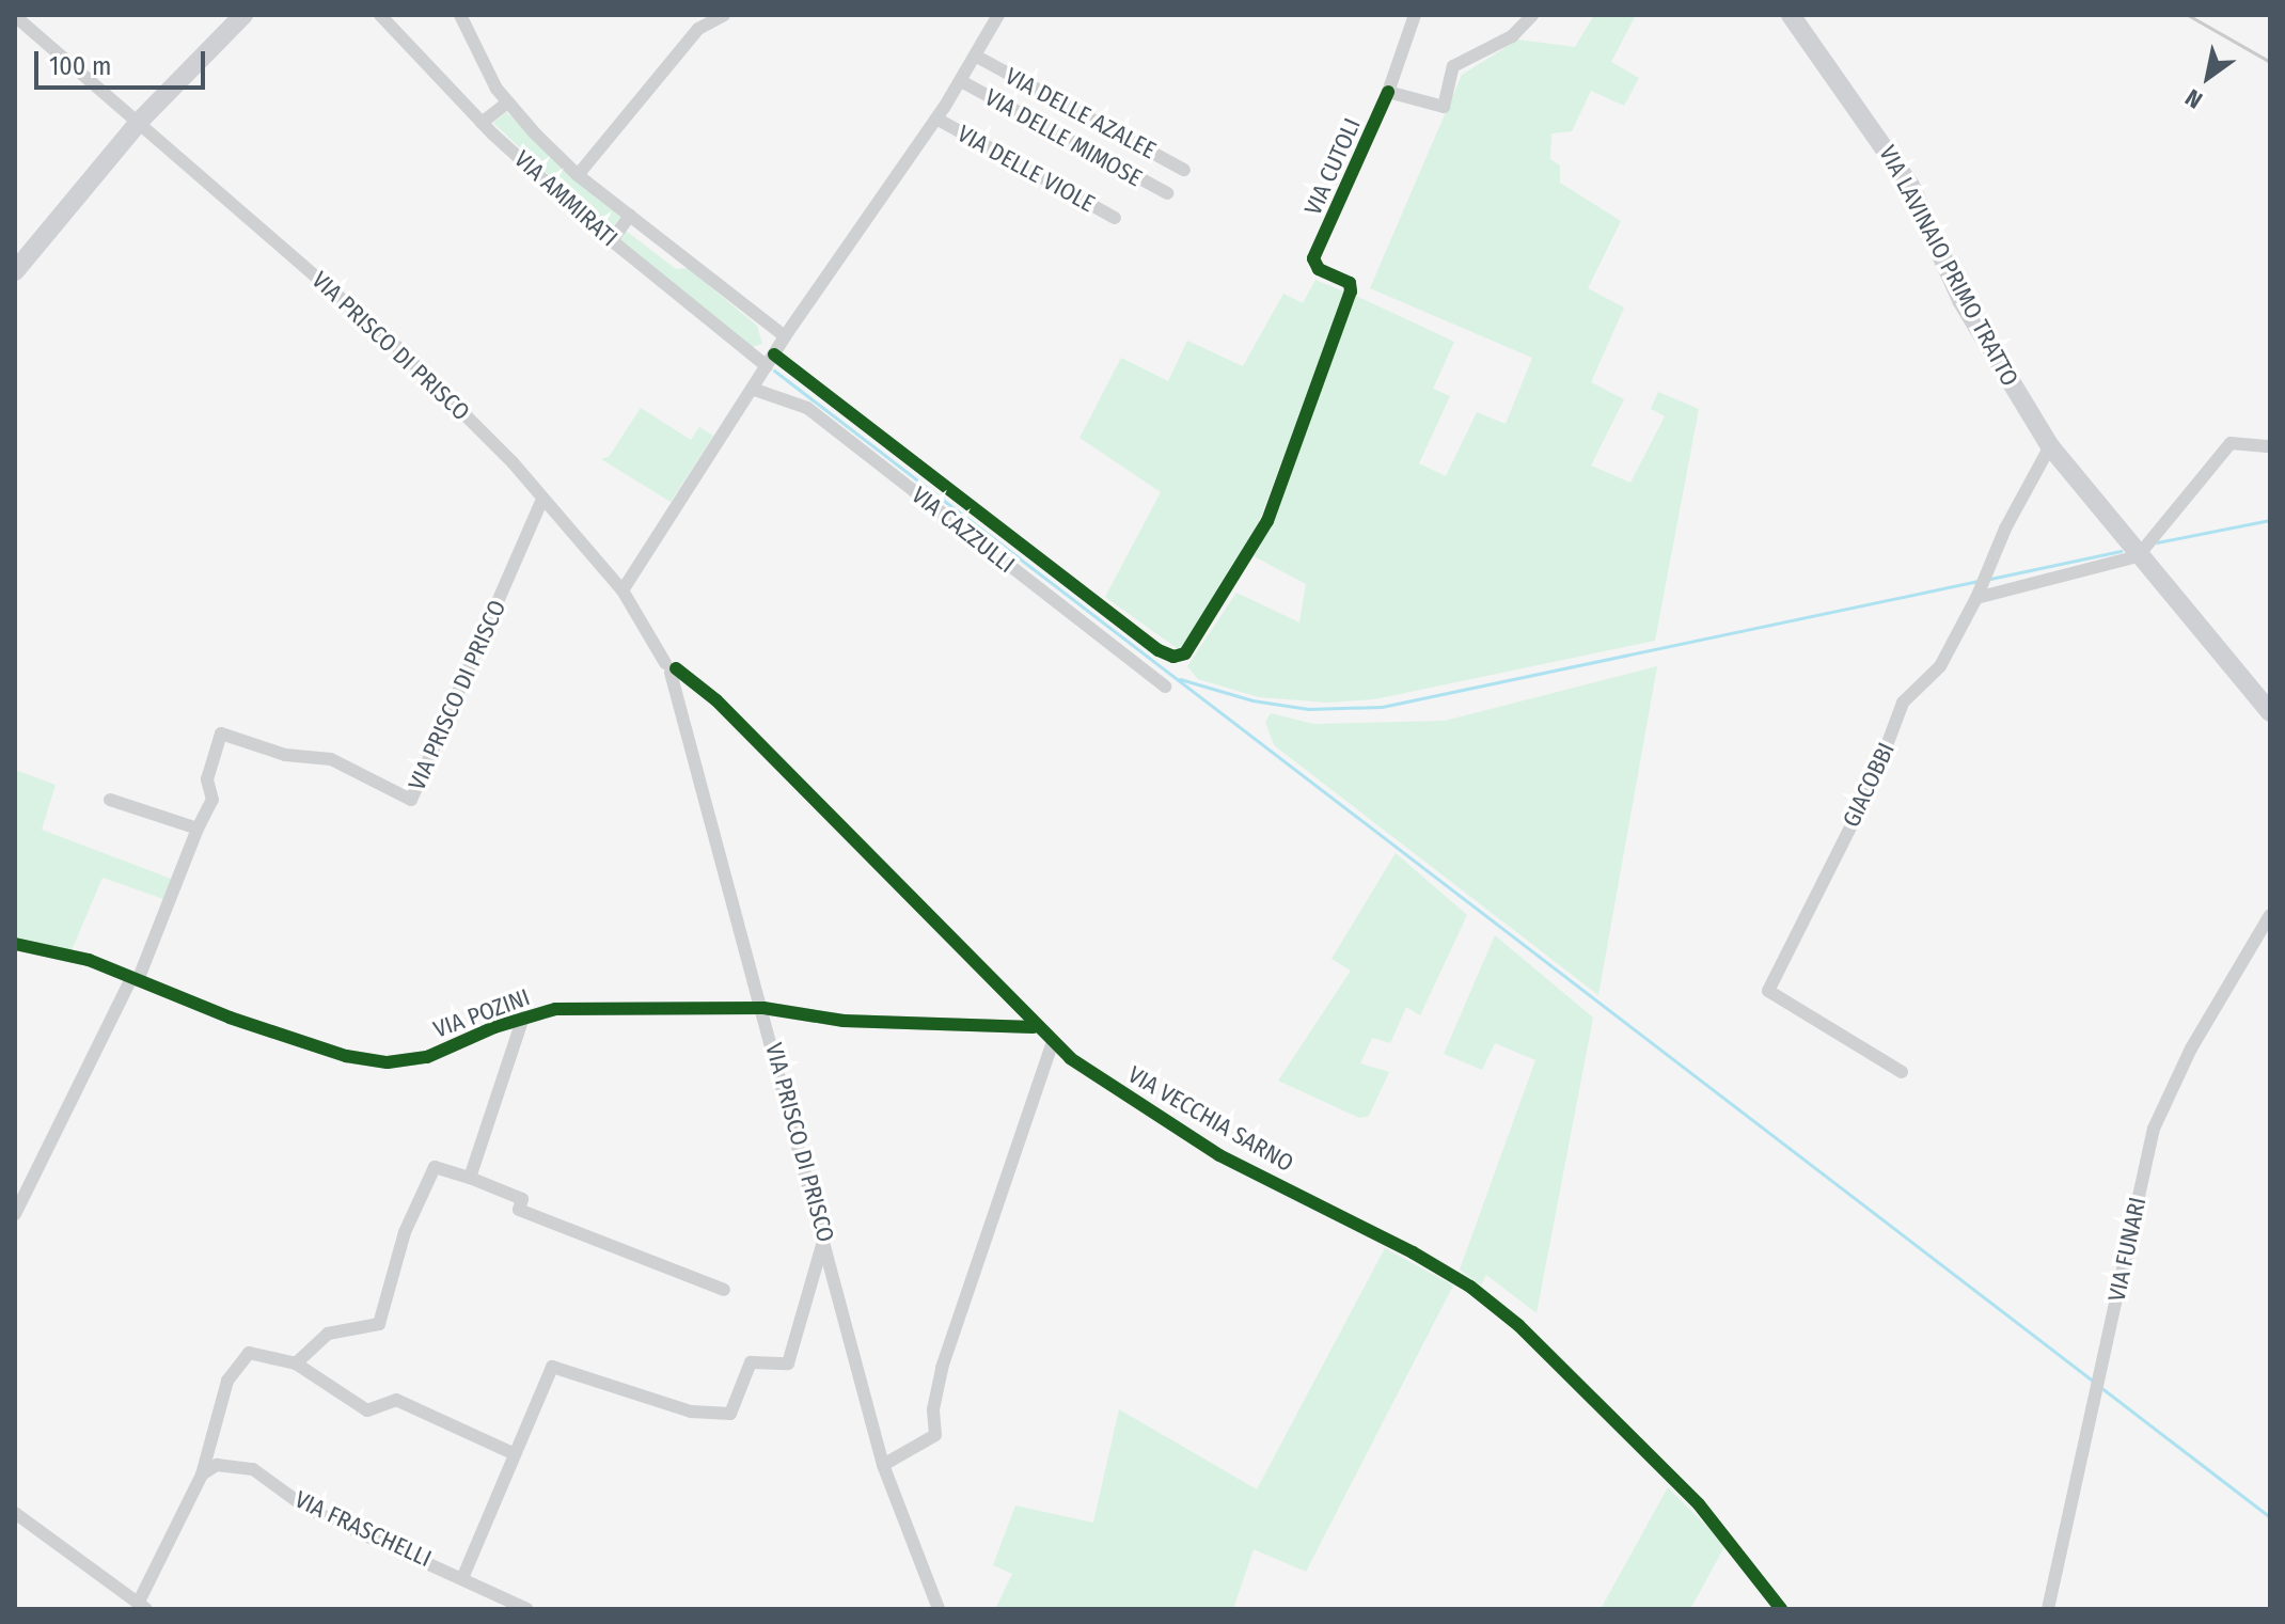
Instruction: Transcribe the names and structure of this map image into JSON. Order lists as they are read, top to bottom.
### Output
{
  "streets": {
    "street": [
      "VIA DELLE AZALEE",
      "VIA DELLE MIMOSE",
      "VIA CUTOLI",
      "VIA DELLE VIOLE",
      "VIA AMMIRATI",
      "VIA LAVINAIO PRIMO TRATTO",
      "VIA PRISCO DI PRISCO",
      "VIA CAZZULLI",
      "GIACOBBI",
      "VIA POZINI",
      "VIA VECCHIA SARNO",
      "VIA FUNARI",
      "VIA FRASCHELLI"
    ]
  },
  "crossings": [
    ["VIA CUTOLI", "VIA AMMIRATI"],
    ["VIA LAVINAIO PRIMO TRATTO", "GIACOBBI"],
    ["VIA PRISCO DI PRISCO", "VIA POZINI"],
    ["VIA PRISCO DI PRISCO", "VIA VECCHIA SARNO"],
    ["VIA POZINI", "VIA VECCHIA SARNO"]
  ],
  "scale_bar": "100 m",
  "north": "bottom left"
}
